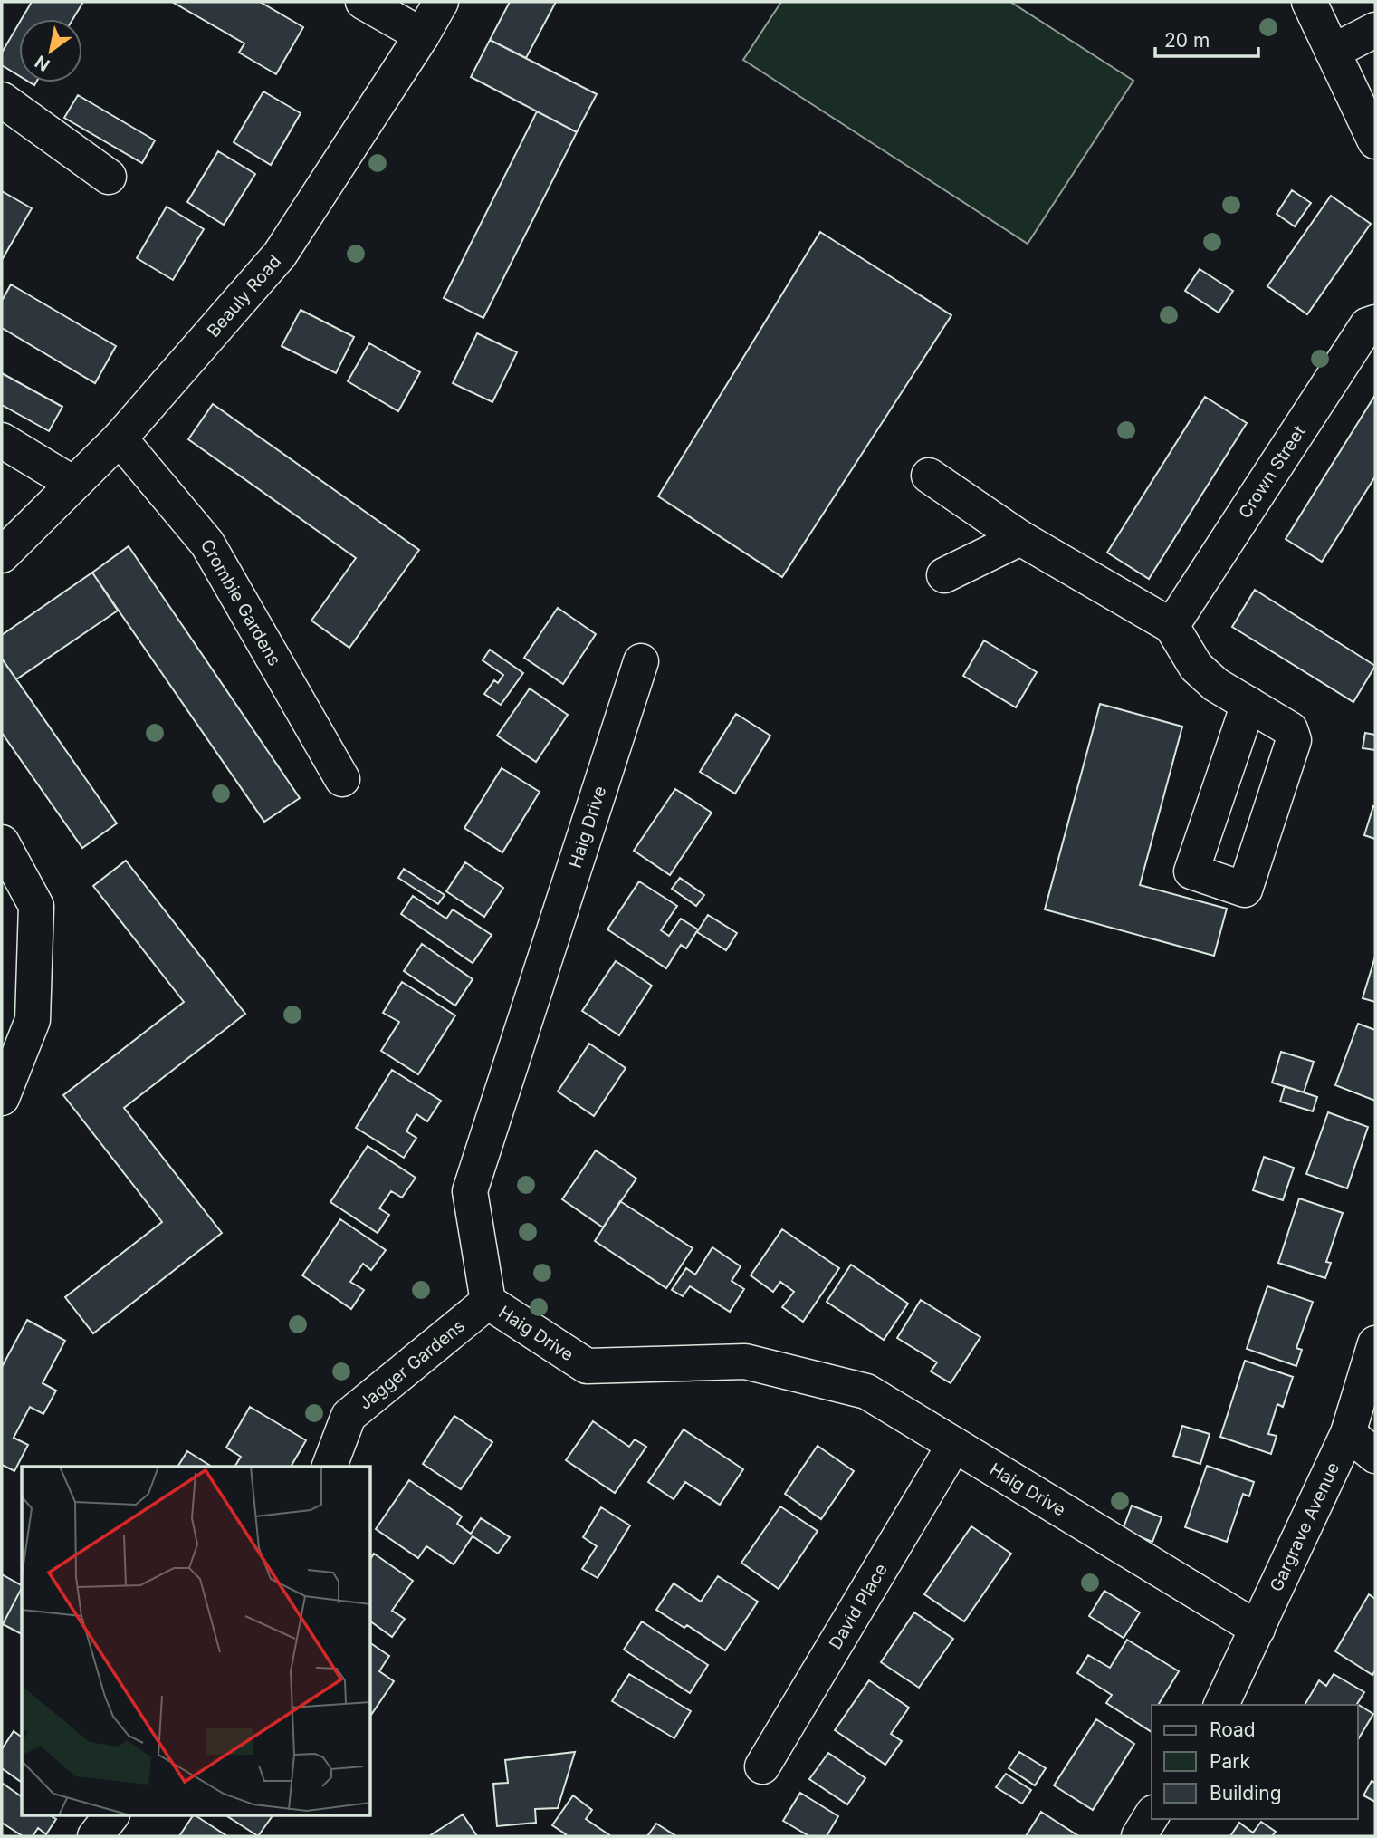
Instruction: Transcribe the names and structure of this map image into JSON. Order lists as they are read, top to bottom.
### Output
{
  "streets": {
    "street": [
      "Beauly Road",
      "Crown Street",
      "Crombie Gardens",
      "Haig Drive",
      "Jagger Gardens",
      "Gargrave Avenue",
      "David Place"
    ]
  },
  "crossings": [
    ["Beauly Road", "Crombie Gardens"],
    ["Haig Drive", "Jagger Gardens"],
    ["Haig Drive", "Gargrave Avenue"],
    ["Haig Drive", "David Place"]
  ],
  "legend": ["Road", "Park", "Building"],
  "scale_bar": "20 m",
  "north": "bottom left"
}
